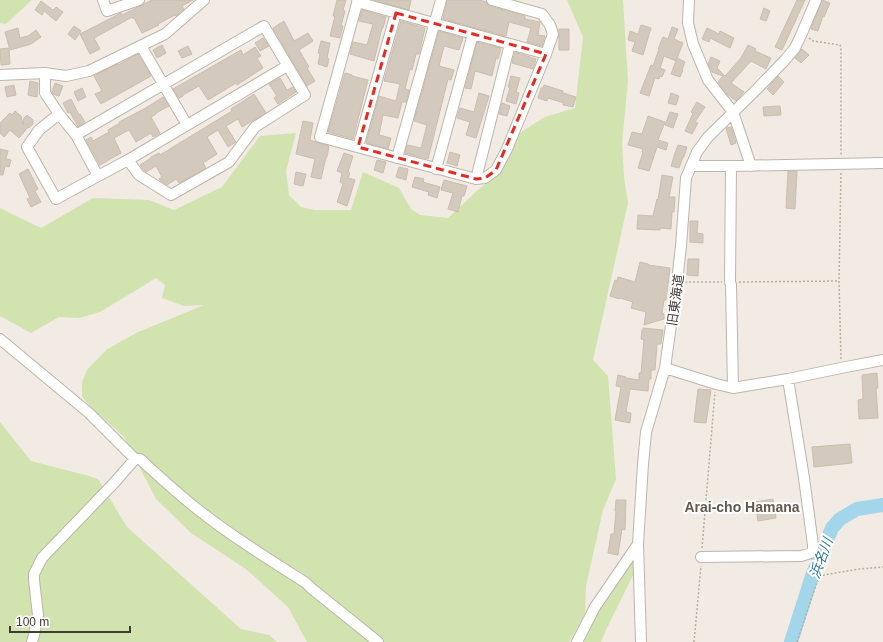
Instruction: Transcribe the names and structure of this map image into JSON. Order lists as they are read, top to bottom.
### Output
{
  "streets": {
    "street": ["旧東海道"]
  },
  "districts": ["Arai-cho Hamana"],
  "water": ["浜名川"],
  "scale_bar": "100 m"
}
